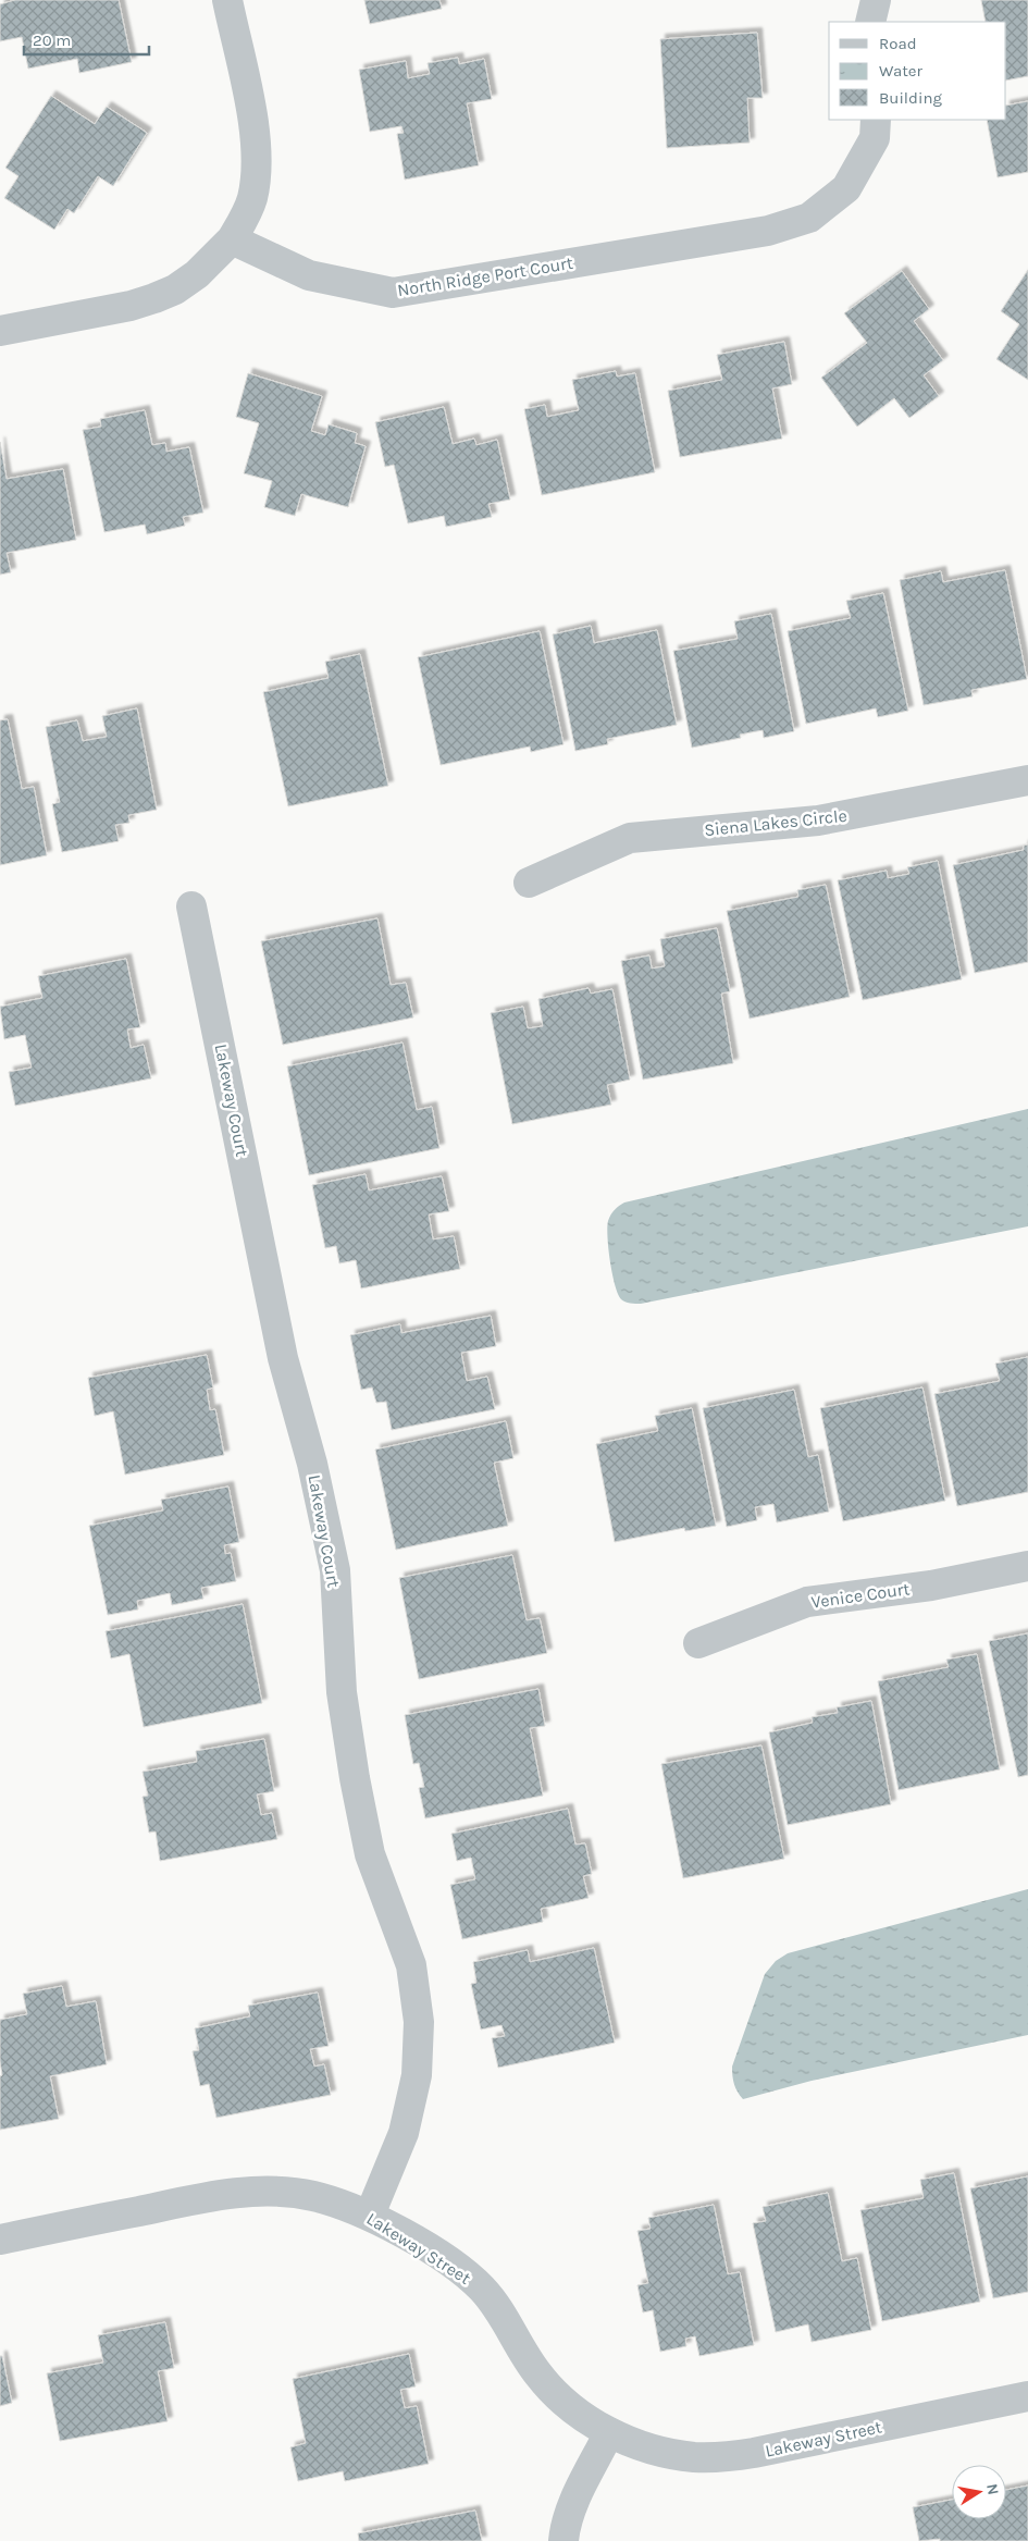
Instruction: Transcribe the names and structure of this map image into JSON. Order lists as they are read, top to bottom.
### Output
{
  "streets": {
    "street": [
      "North Ridge Port Court",
      "Siena Lakes Circle",
      "Lakeway Court",
      "Venice Court",
      "Lakeway Street"
    ]
  },
  "crossings": [
    ["Lakeway Court", "Lakeway Street"]
  ],
  "legend": ["Road", "Water", "Building"],
  "scale_bar": "20 m",
  "north": "right"
}
